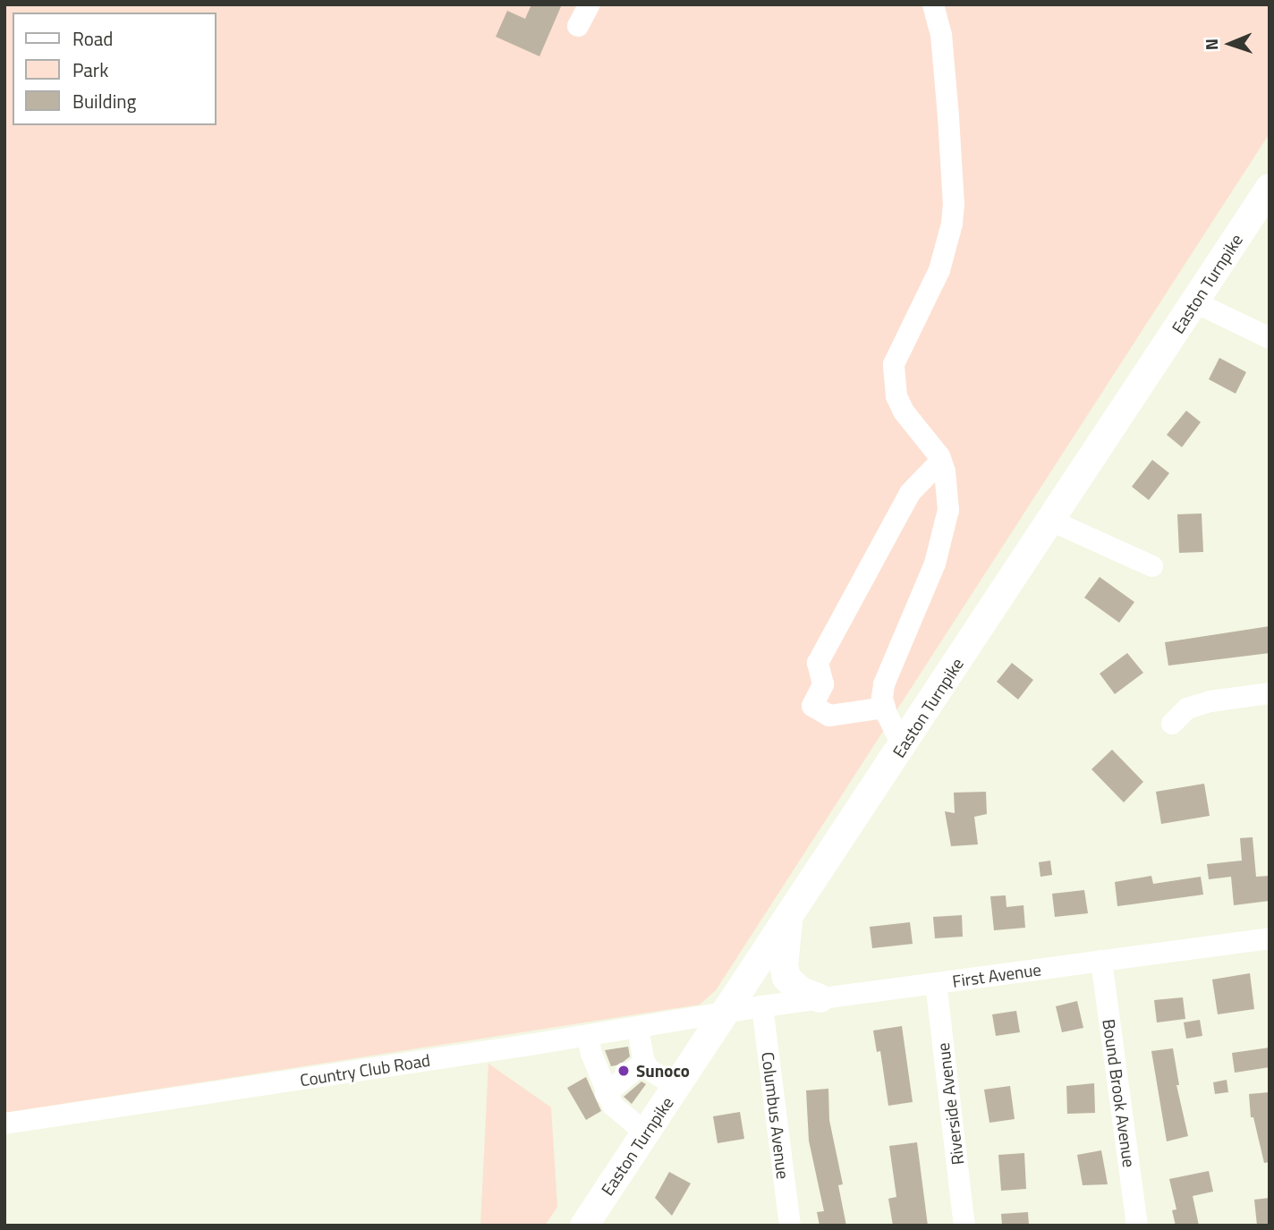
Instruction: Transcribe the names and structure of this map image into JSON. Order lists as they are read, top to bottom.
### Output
{
  "streets": {
    "main road": ["Easton Turnpike"],
    "street": [
      "First Avenue",
      "Country Club Road",
      "Bound Brook Avenue",
      "Riverside Avenue",
      "Columbus Avenue"
    ]
  },
  "crossings": [
    ["Easton Turnpike", "First Avenue"],
    ["Easton Turnpike", "Country Club Road"],
    ["First Avenue", "Country Club Road"],
    ["First Avenue", "Bound Brook Avenue"],
    ["First Avenue", "Riverside Avenue"],
    ["First Avenue", "Columbus Avenue"]
  ],
  "places": ["Sunoco"],
  "legend": ["Road", "Park", "Building"],
  "north": "left"
}
